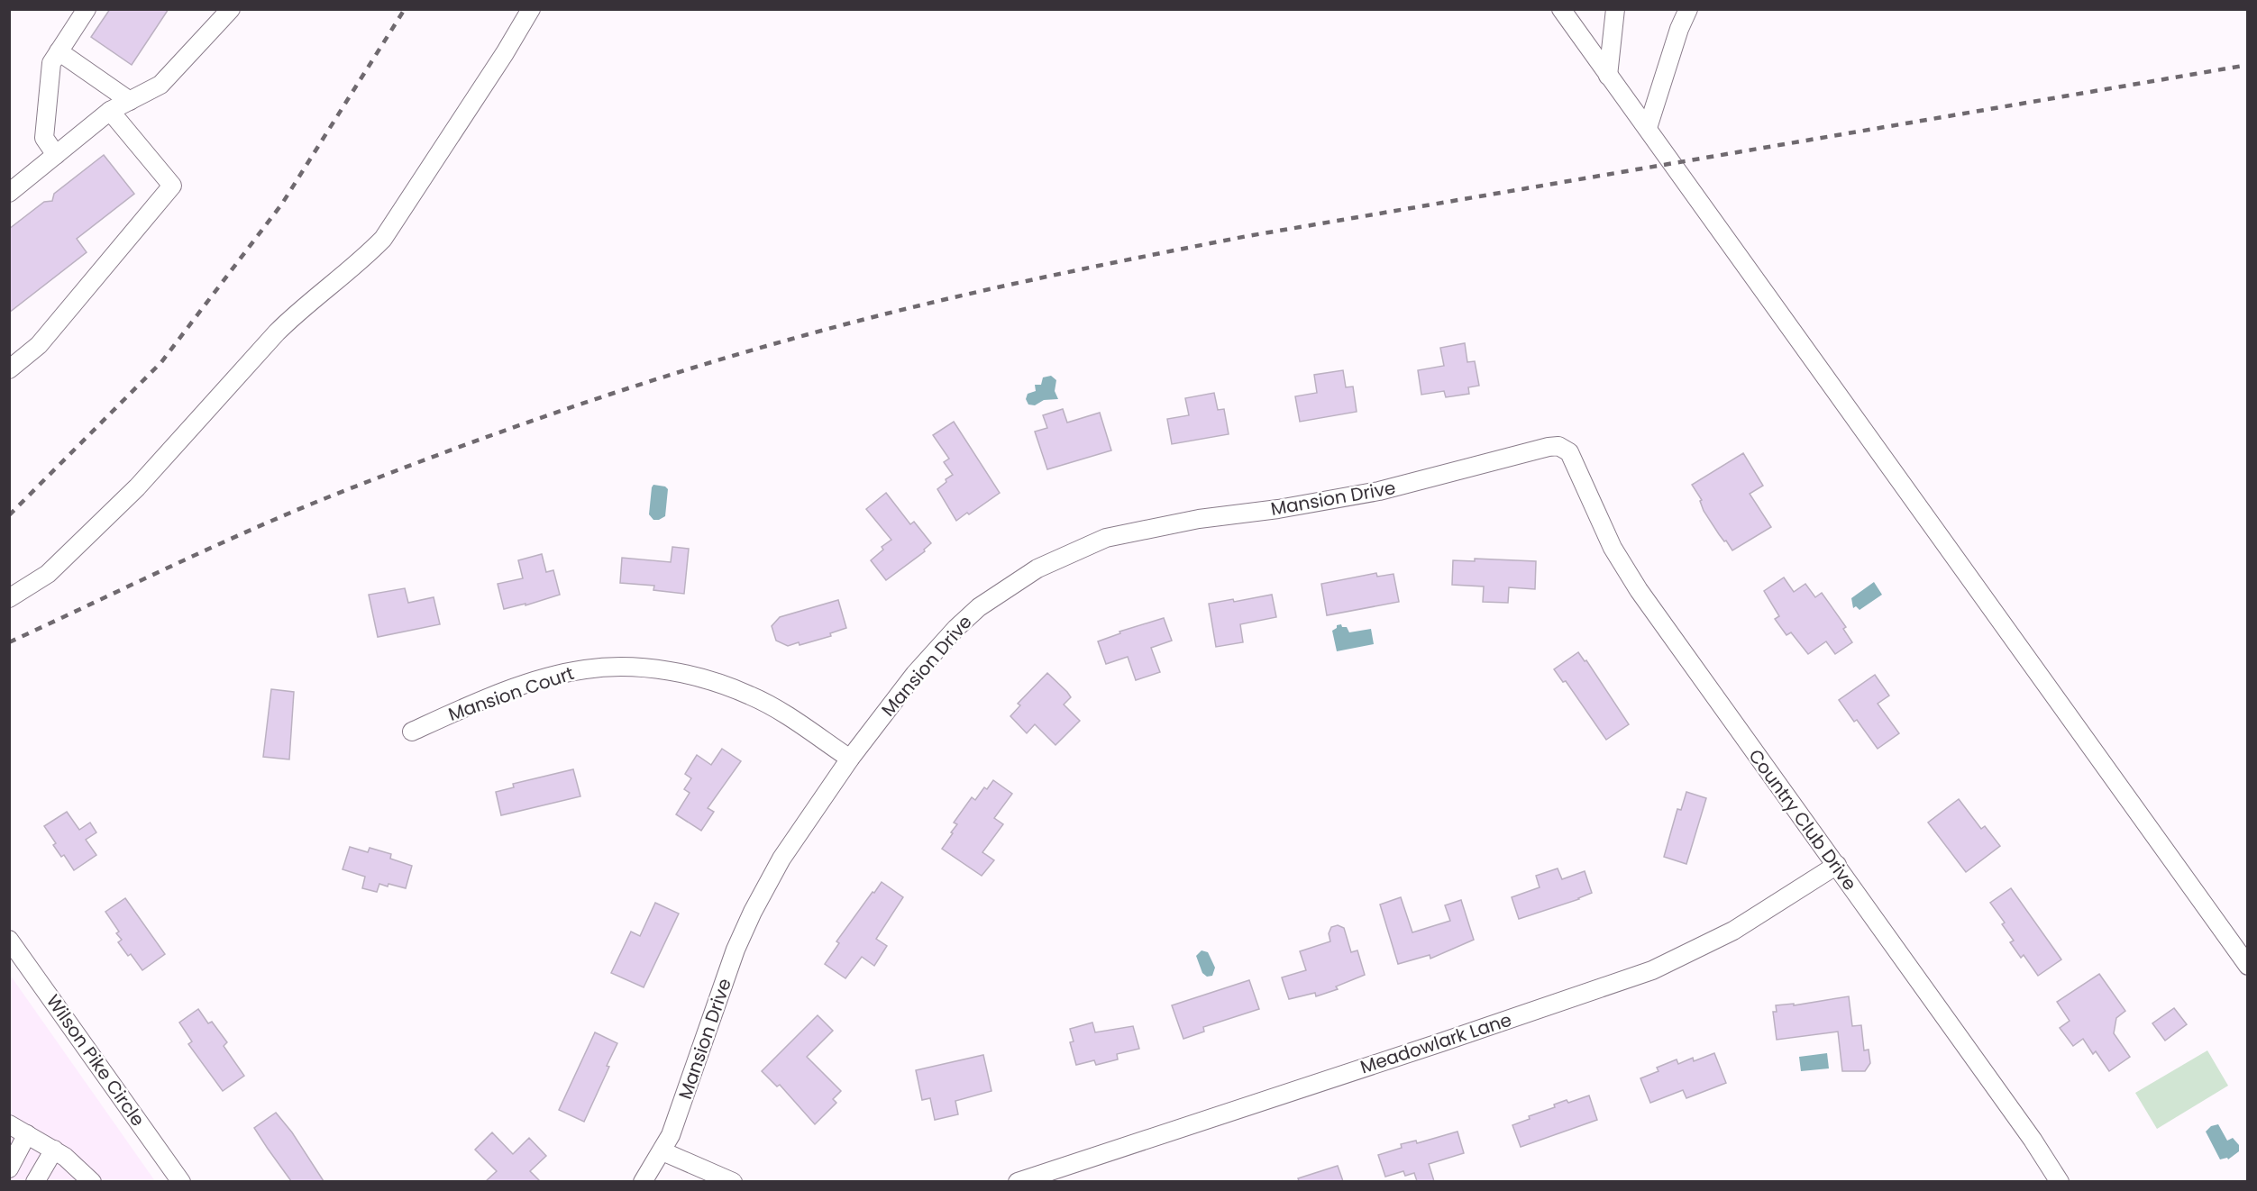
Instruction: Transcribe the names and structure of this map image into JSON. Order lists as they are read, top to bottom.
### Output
{
  "streets": {
    "street": [
      "Mansion Drive",
      "Mansion Court",
      "Country Club Drive",
      "Meadowlark Lane",
      "Wilson Pike Circle"
    ]
  },
  "crossings": [
    ["Mansion Drive", "Mansion Court"],
    ["Mansion Drive", "Country Club Drive"],
    ["Country Club Drive", "Meadowlark Lane"]
  ]
}
